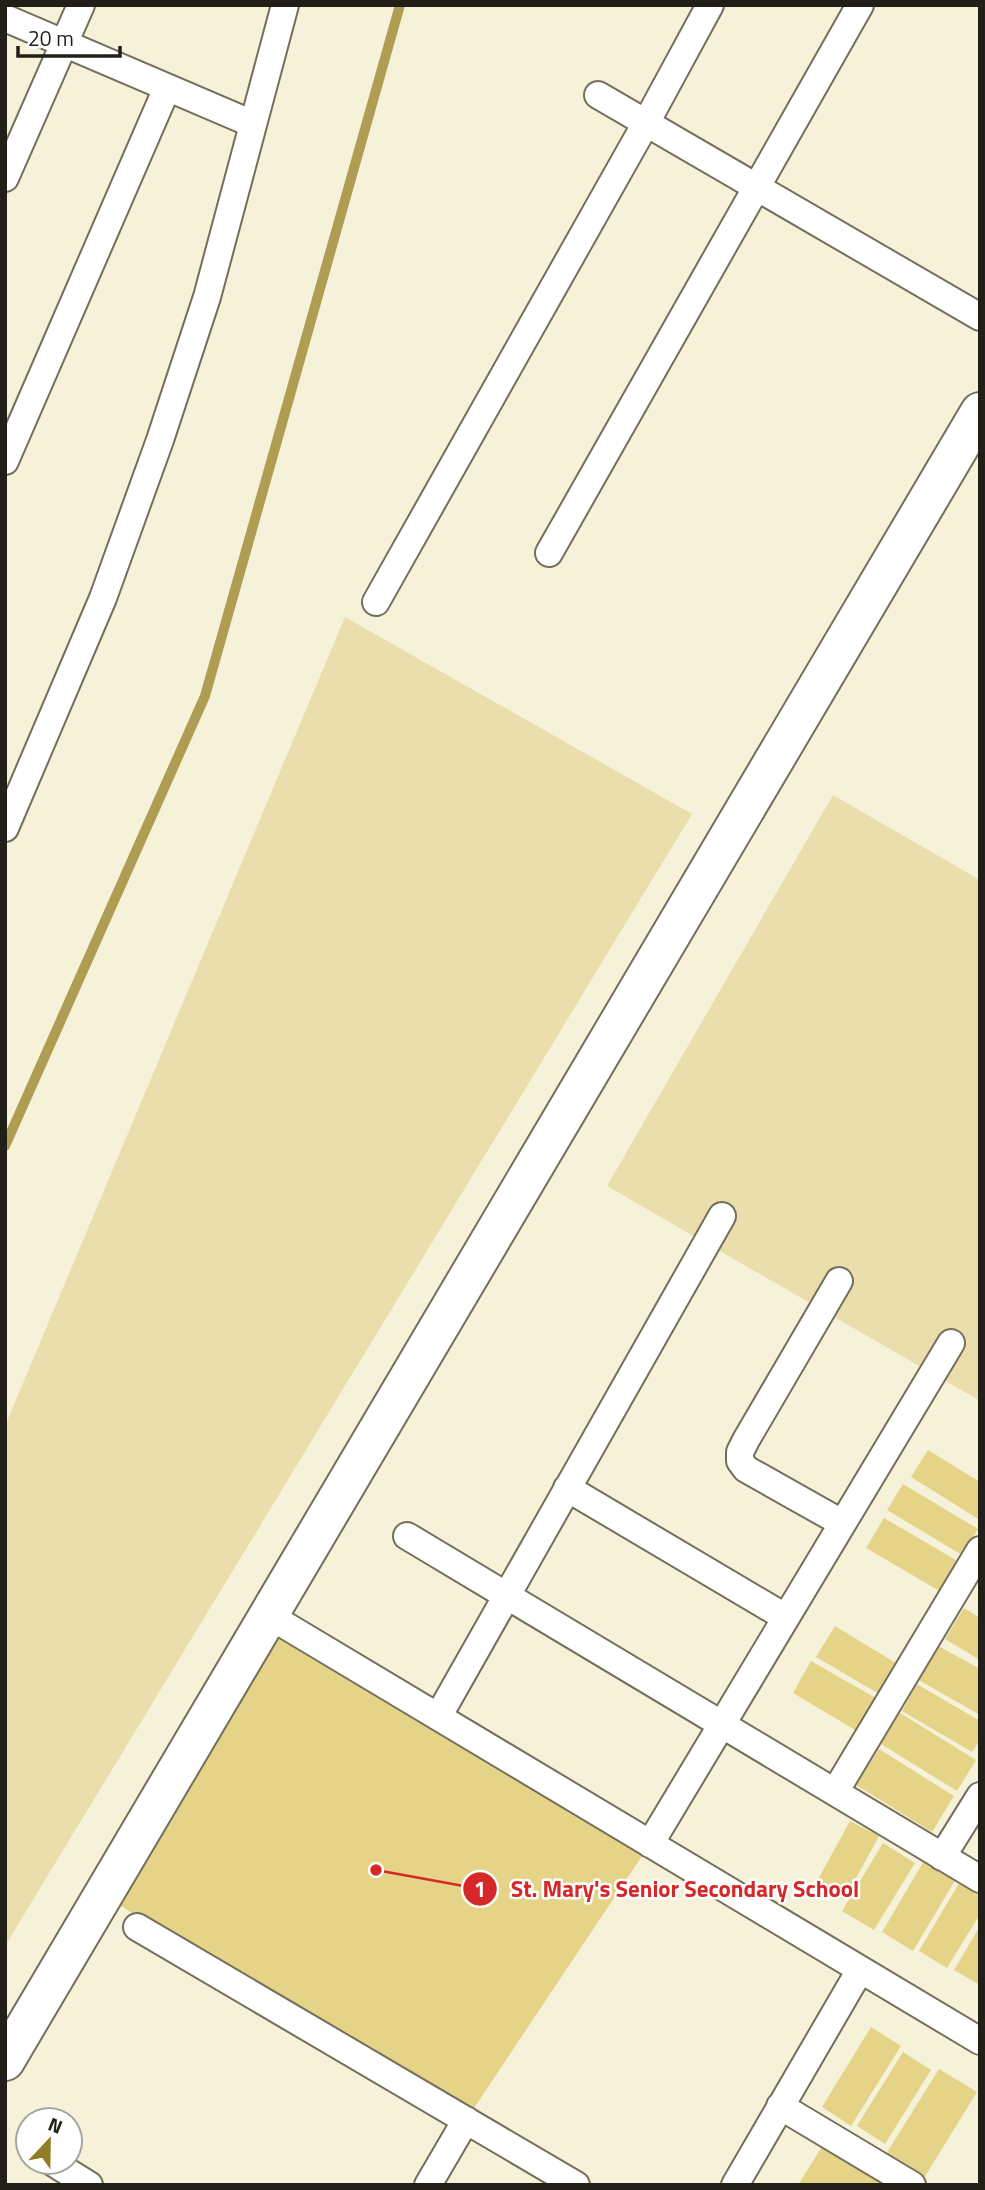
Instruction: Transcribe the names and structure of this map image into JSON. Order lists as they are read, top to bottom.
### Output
{
  "places": ["St. Mary's Senior Secondary School"],
  "scale_bar": "20 m",
  "north": "top"
}
